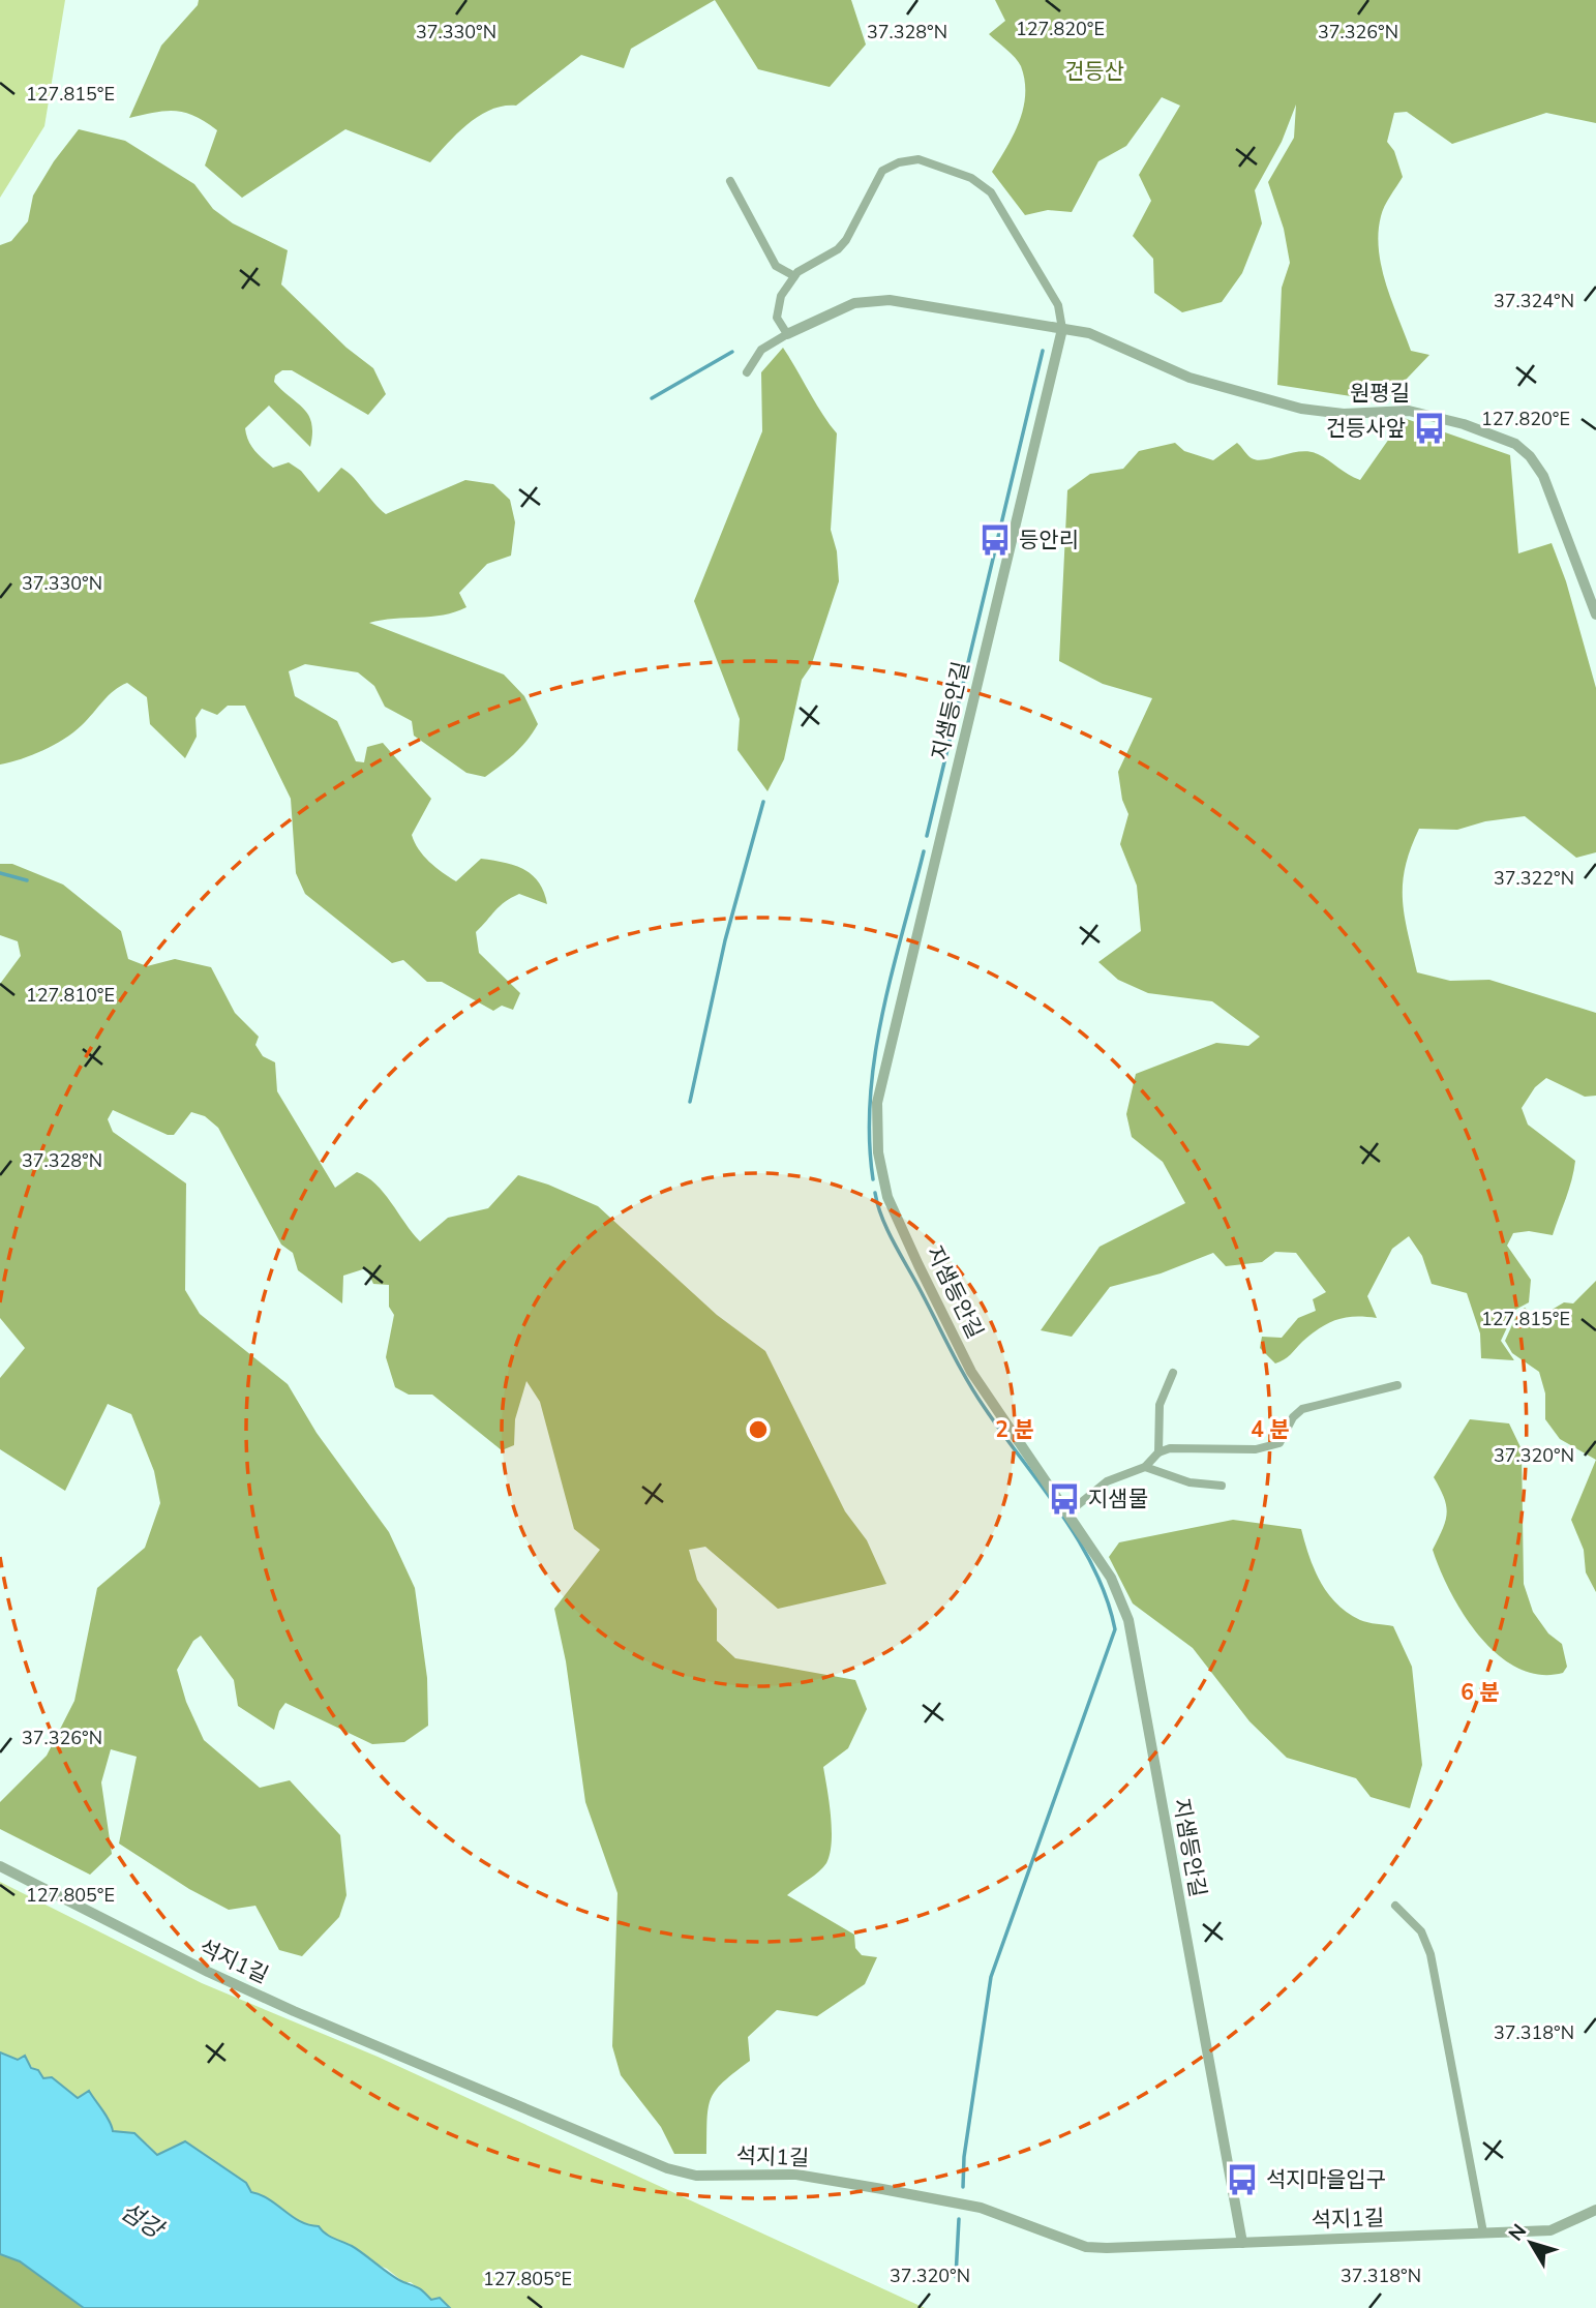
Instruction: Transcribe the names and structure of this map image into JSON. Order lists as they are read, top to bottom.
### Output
{
  "streets": {
    "street": ["원평길", "지샘등안길", "석지1길"]
  },
  "crossings": [
    ["원평길", "지샘등안길"],
    ["지샘등안길", "석지1길"]
  ],
  "water": ["섬강"],
  "parks": ["건등산"],
  "places": {
    "bus stop": [
      "건등사앞",
      "등안리",
      "지샘물",
      "석지마을입구"
    ]
  },
  "north": "top left",
  "coordinates": [
    "127.820°E",
    "37.330°N",
    "37.328°N",
    "37.326°N",
    "127.815°E",
    "37.324°N",
    "37.322°N",
    "127.810°E",
    "37.320°N",
    "127.805°E",
    "37.318°N"
  ],
  "rings": ["2 분", "4 분", "6 분"]
}
